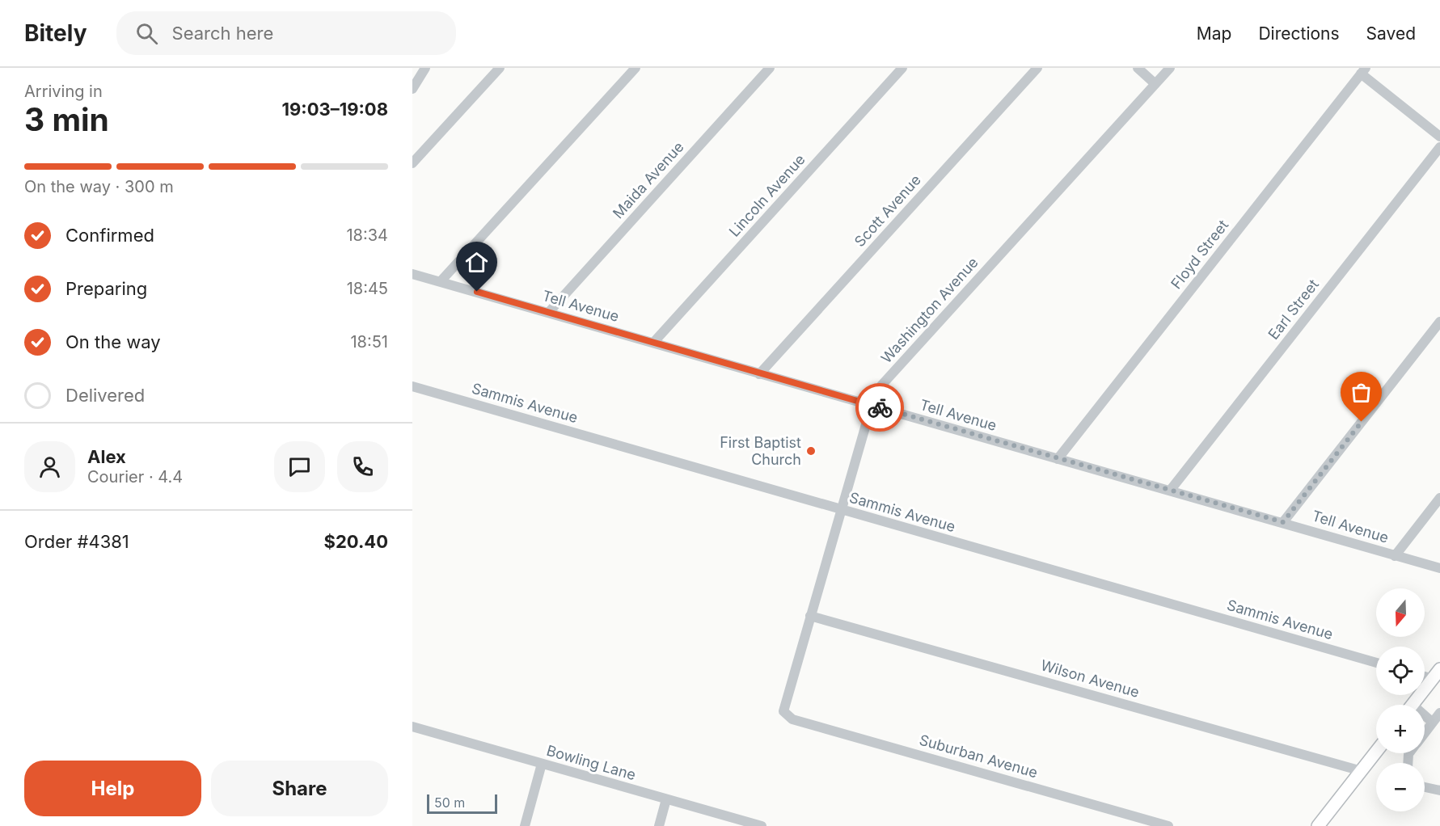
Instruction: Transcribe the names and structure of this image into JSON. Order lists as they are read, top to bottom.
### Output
{
  "streets": {
    "street": [
      "Maida Avenue",
      "Lincoln Avenue",
      "Scott Avenue",
      "Floyd Street",
      "Tell Avenue",
      "Earl Street",
      "Washington Avenue",
      "Sammis Avenue",
      "Wilson Avenue",
      "Suburban Avenue",
      "Bowling Lane"
    ]
  },
  "crossings": [
    ["Maida Avenue", "Tell Avenue"],
    ["Lincoln Avenue", "Tell Avenue"],
    ["Scott Avenue", "Tell Avenue"],
    ["Floyd Street", "Tell Avenue"],
    ["Tell Avenue", "Earl Street"],
    ["Tell Avenue", "Washington Avenue"],
    ["Washington Avenue", "Sammis Avenue"],
    ["Washington Avenue", "Wilson Avenue"],
    ["Washington Avenue", "Suburban Avenue"]
  ],
  "places": ["First Baptist Church"],
  "scale_bar": "50 m",
  "north": "bottom",
  "page": {
    "header": "Bitely",
    "search": "Search here",
    "nav": ["Map", "Directions", "Saved"],
    "heading": ["3 min", "Arriving in", "19:03–19:08"],
    "panel": [
      "Alex",
      "Courier · 4.4",
      "Order #4381",
      "$20.40"
    ],
    "bar": "On the way · 300 m",
    "list": [
      ["Confirmed", "18:34"],
      ["Preparing", "18:45"],
      ["On the way", "18:51"],
      "Delivered"
    ],
    "map_buttons": ["+", "−"],
    "buttons": ["Help", "Share"],
    "scale": "50 m"
  }
}
